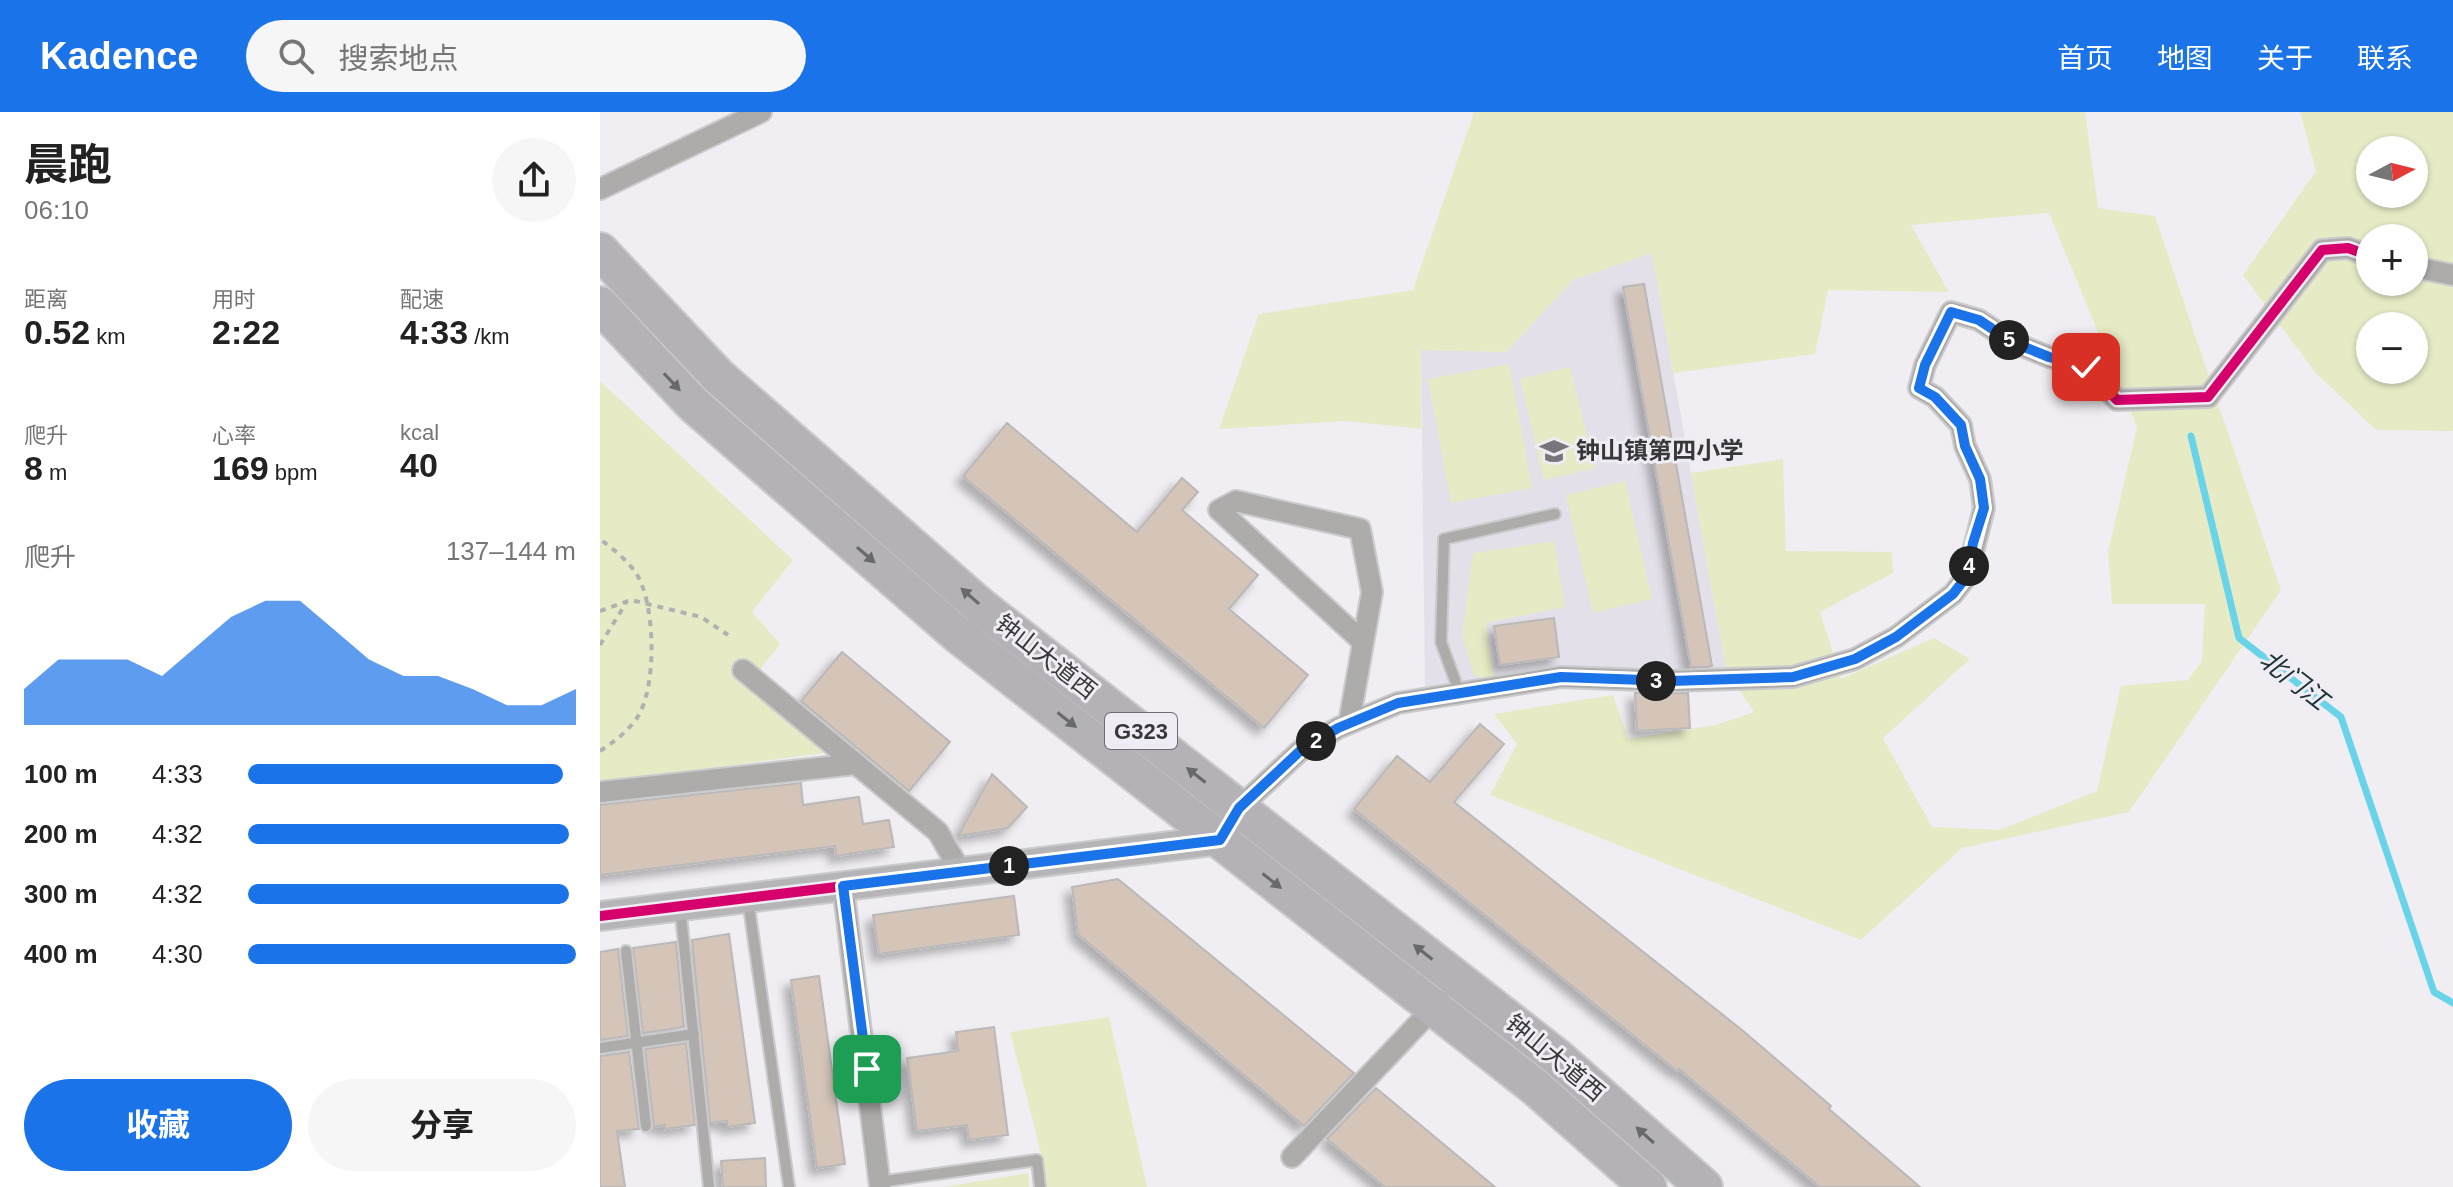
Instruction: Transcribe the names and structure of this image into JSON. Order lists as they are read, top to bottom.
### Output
{
  "streets": {
    "highway": ["钟山大道西", "G323"]
  },
  "water": ["北门江"],
  "places": {
    "school or university": ["钟山镇第四小学"]
  },
  "north": "right",
  "page": {
    "header": "Kadence",
    "search": "搜索地点",
    "nav": [
      "首页",
      "地图",
      "关于",
      "联系"
    ],
    "heading": ["晨跑", "06:10"],
    "map_buttons": ["+", "−"],
    "stats": [
      ["距离", "0.52 km"],
      ["用时", "2:22"],
      ["配速", "4:33 /km"],
      ["爬升", "8 m"],
      ["心率", "169 bpm"],
      ["kcal", "40"]
    ],
    "pins": [
      "5",
      "4",
      "3",
      "2",
      "1"
    ],
    "chart": ["爬升", "137–144 m"],
    "list": [
      {
        "name": "100 m",
        "note": "4:33"
      },
      {
        "name": "200 m",
        "note": "4:32"
      },
      {
        "name": "300 m",
        "note": "4:32"
      },
      {
        "name": "400 m",
        "note": "4:30"
      }
    ],
    "buttons": ["收藏", "分享"]
  }
}
